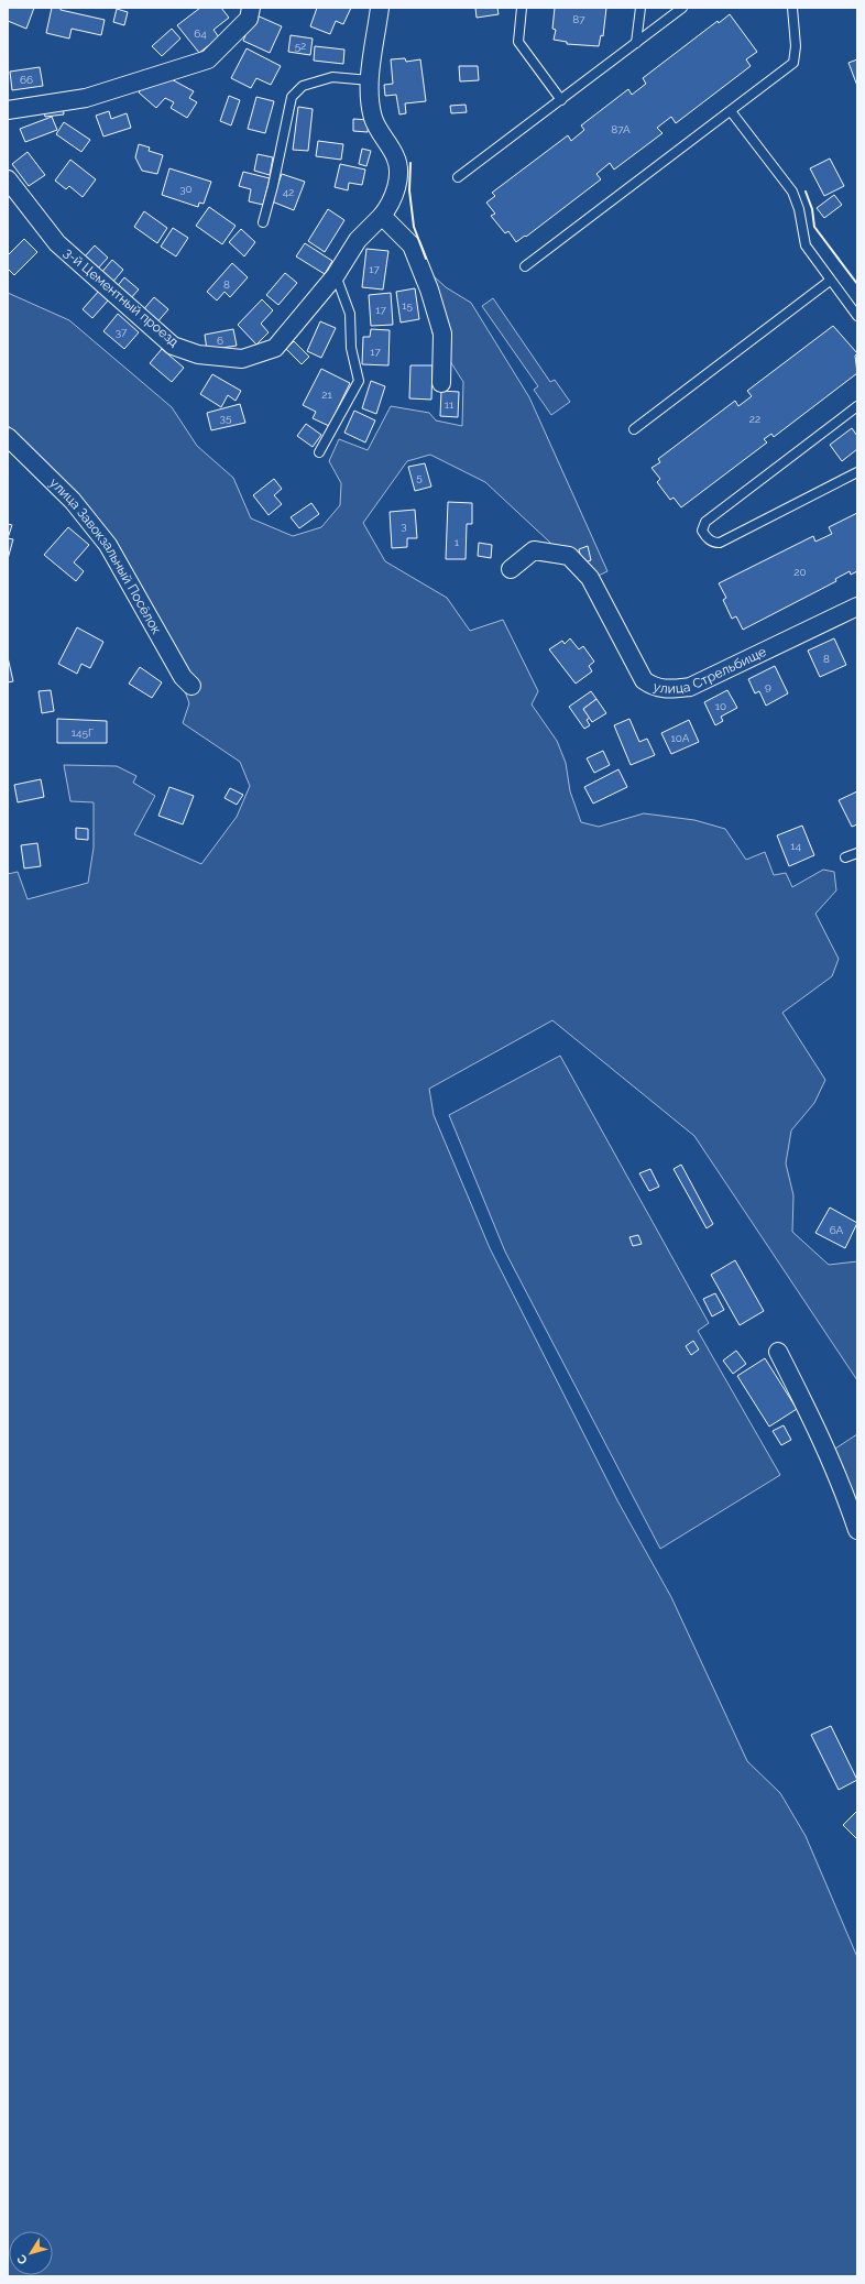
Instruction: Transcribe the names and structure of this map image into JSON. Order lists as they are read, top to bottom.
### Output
{
  "streets": {
    "street": ["3-й Цементный проезд", "улица Завокзальный Посёлок", "улица Стрельбище"]
  },
  "house_numbers": [
    "87",
    "64",
    "52",
    "66",
    "87А",
    "30",
    "42",
    "17",
    "8",
    "15",
    "17",
    "37",
    "6",
    "17",
    "21",
    "11",
    "35",
    "22",
    "5",
    "3",
    "1",
    "20",
    "8",
    "9",
    "10",
    "145Г",
    "10А",
    "14",
    "6А"
  ],
  "north": "bottom left"
}
